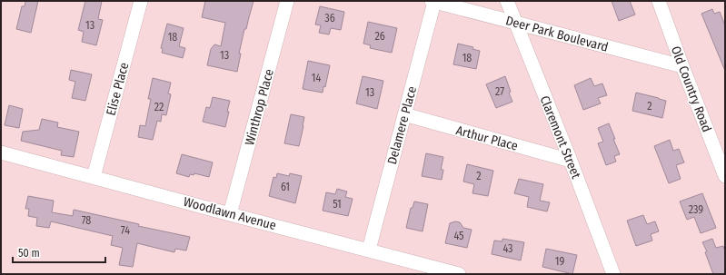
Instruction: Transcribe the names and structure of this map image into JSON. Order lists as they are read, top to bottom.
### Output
{
  "streets": {
    "street": [
      "Deer Park Boulevard",
      "Elise Place",
      "Old Country Road",
      "Winthrop Place",
      "Delamere Place",
      "Claremont Street",
      "Arthur Place",
      "Woodlawn Avenue"
    ]
  },
  "crossings": [
    ["Deer Park Boulevard", "Old Country Road"],
    ["Deer Park Boulevard", "Delamere Place"],
    ["Deer Park Boulevard", "Claremont Street"],
    ["Elise Place", "Woodlawn Avenue"],
    ["Winthrop Place", "Woodlawn Avenue"],
    ["Delamere Place", "Arthur Place"],
    ["Delamere Place", "Woodlawn Avenue"],
    ["Claremont Street", "Arthur Place"]
  ],
  "house_numbers": [
    "36",
    "13",
    "26",
    "18",
    "13",
    "18",
    "14",
    "27",
    "13",
    "2",
    "22",
    "2",
    "61",
    "51",
    "239",
    "78",
    "74",
    "45",
    "43",
    "19"
  ],
  "scale_bar": "50 m"
}
